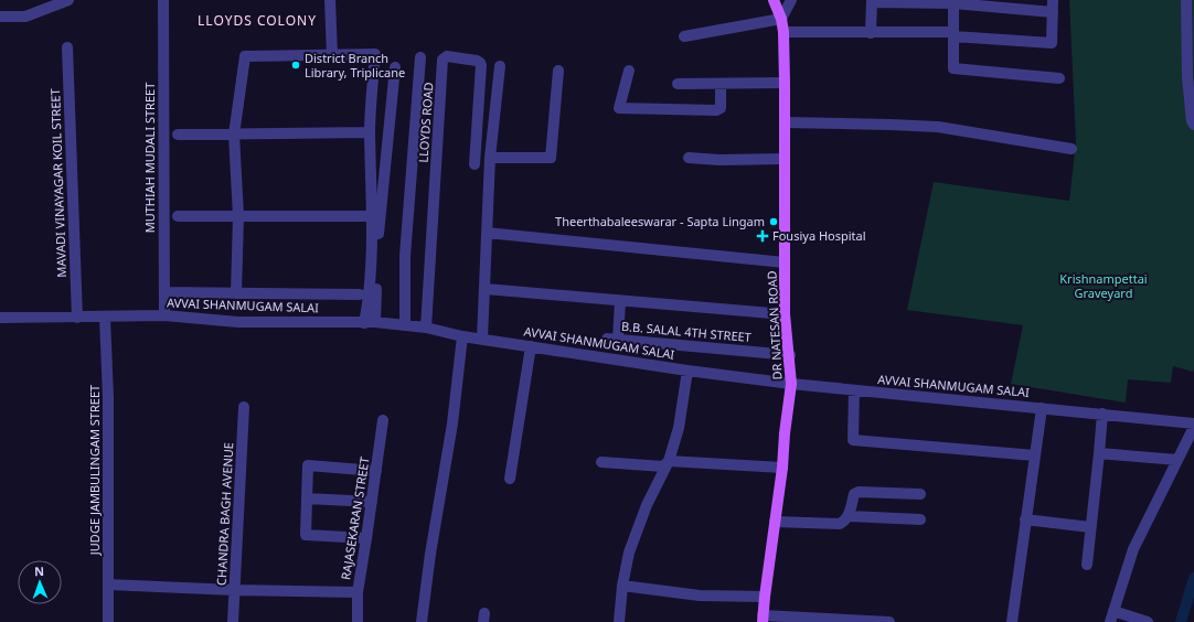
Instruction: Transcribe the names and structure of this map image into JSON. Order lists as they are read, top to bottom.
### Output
{
  "streets": {
    "main road": ["DR NATESAN ROAD"],
    "street": [
      "LLOYDS ROAD",
      "MUTHIAH MUDALI STREET",
      "MAVADI VINAYAGAR KOIL STREET",
      "AVVAI SHANMUGAM SALAI",
      "B.B. SALAL 4TH STREET",
      "JUDGE JAMBULINGAM STREET",
      "CHANDRA BAGH AVENUE",
      "RAJASEKARAN STREET"
    ]
  },
  "crossings": [
    ["LLOYDS ROAD", "AVVAI SHANMUGAM SALAI"],
    ["MUTHIAH MUDALI STREET", "AVVAI SHANMUGAM SALAI"],
    ["MAVADI VINAYAGAR KOIL STREET", "AVVAI SHANMUGAM SALAI"],
    ["AVVAI SHANMUGAM SALAI", "DR NATESAN ROAD"],
    ["AVVAI SHANMUGAM SALAI", "JUDGE JAMBULINGAM STREET"],
    ["DR NATESAN ROAD", "B.B. SALAL 4TH STREET"]
  ],
  "districts": ["LLOYDS COLONY"],
  "parks": ["Krishnampettai Graveyard"],
  "places": {
    "other": ["District Branch Library, Triplicane", "Theerthabaleeswarar - Sapta Lingam"],
    "health": ["Fousiya Hospital"]
  },
  "north": "top"
}
